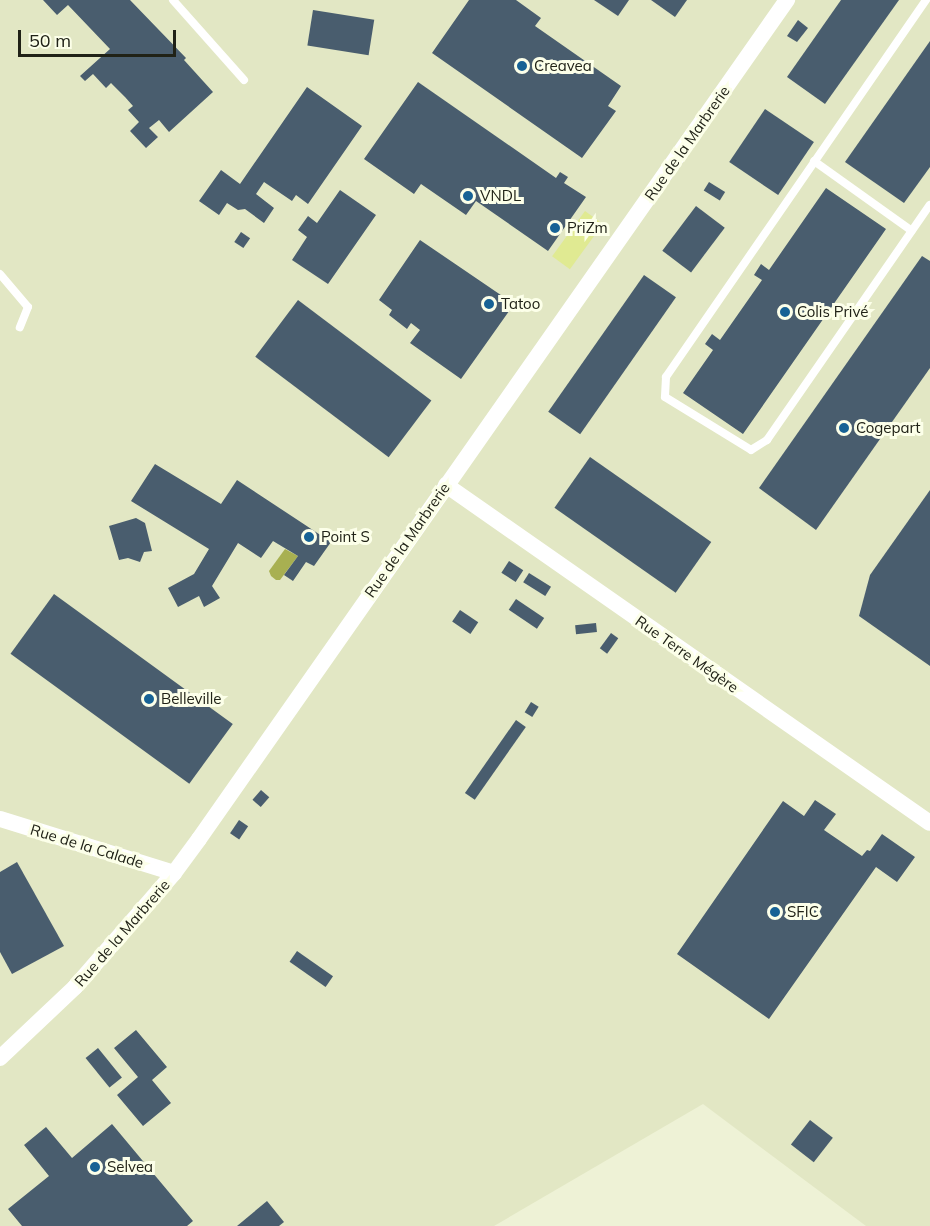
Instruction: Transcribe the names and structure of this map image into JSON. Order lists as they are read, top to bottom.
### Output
{
  "streets": {
    "street": ["Rue de la Marbrerie", "Rue Terre Mégère", "Rue de la Calade"]
  },
  "crossings": [
    ["Rue de la Marbrerie", "Rue Terre Mégère"],
    ["Rue de la Marbrerie", "Rue de la Calade"]
  ],
  "places": [
    "Creavea",
    "VNDL",
    "PriZm",
    "Tatoo",
    "Colis Privé",
    "Cogepart",
    "Point S",
    "Belleville",
    "SFIC",
    "Selvea"
  ],
  "scale_bar": "50 m"
}
